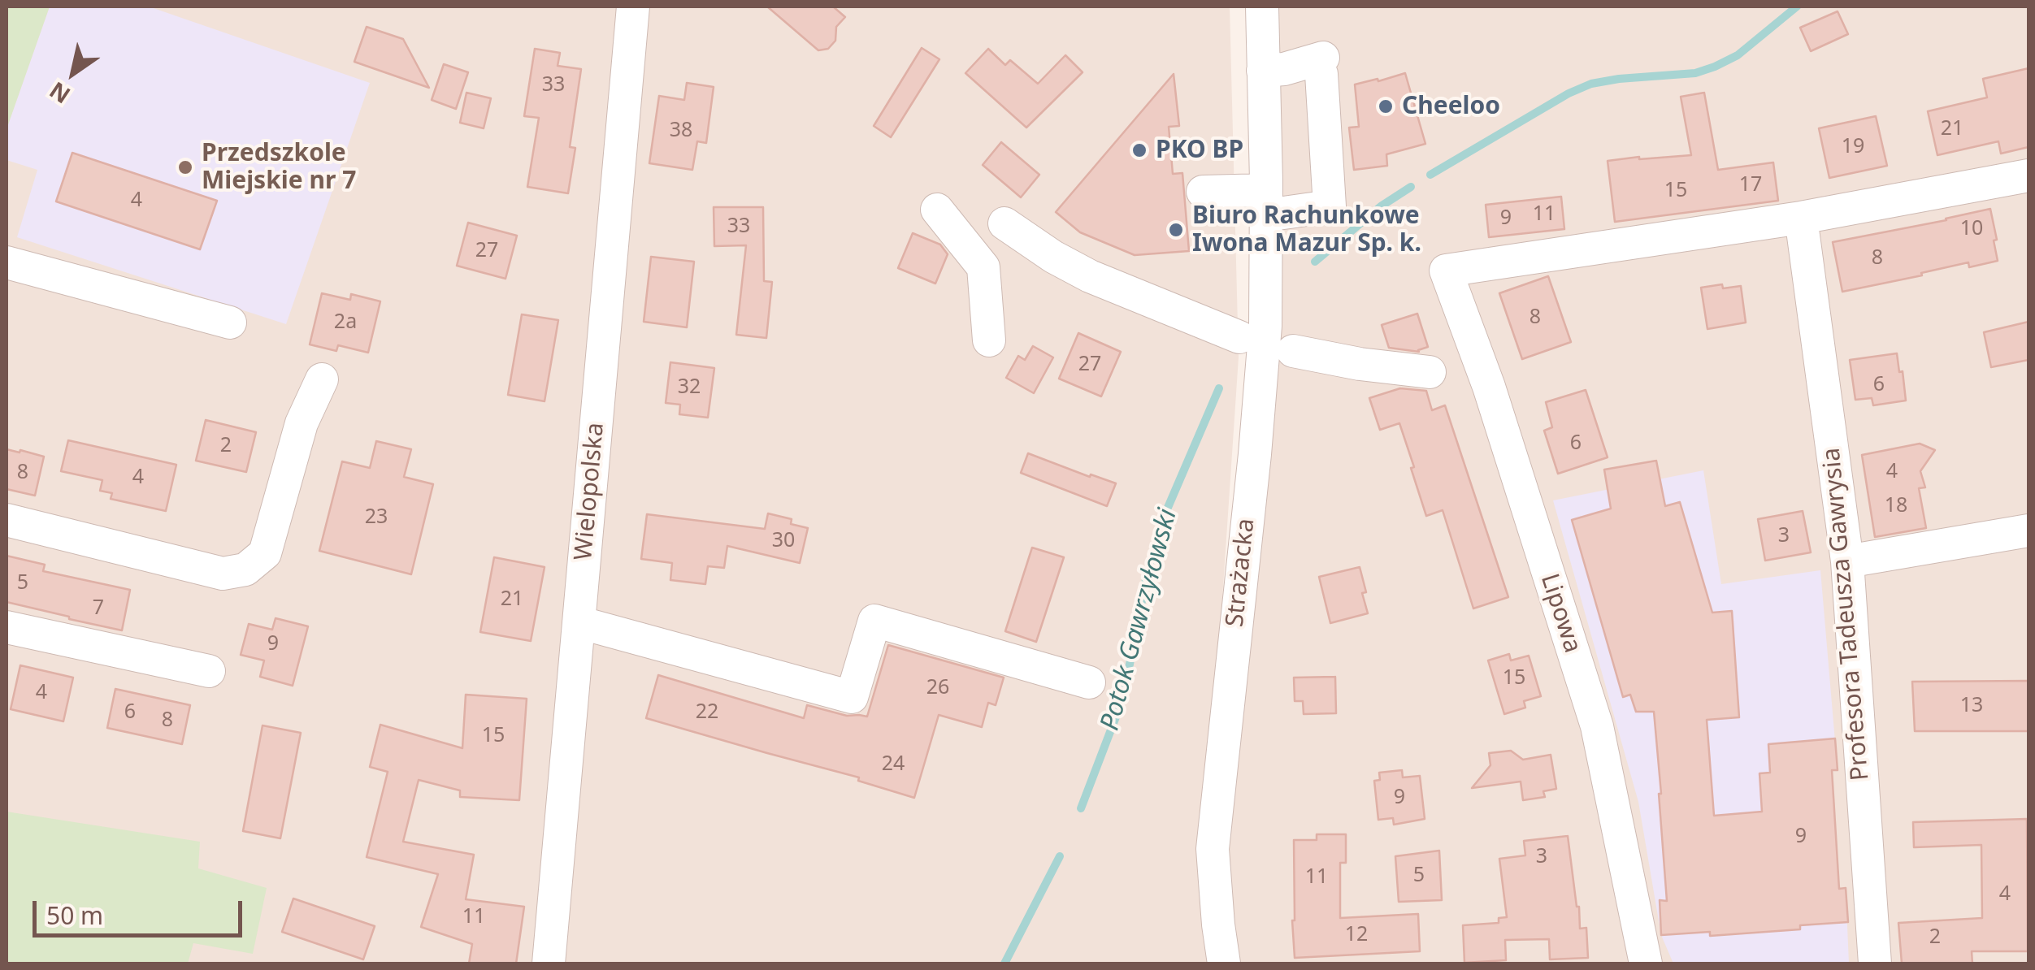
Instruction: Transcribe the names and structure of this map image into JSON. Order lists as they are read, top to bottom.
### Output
{
  "streets": {
    "street": [
      "Wielopolska",
      "Strażacka",
      "Lipowa",
      "Profesora Tadeusza Gawrysia"
    ]
  },
  "crossings": [
    ["Lipowa", "Profesora Tadeusza Gawrysia"]
  ],
  "water": ["Potok Gawrzyłowski"],
  "places": [
    "Cheeloo",
    "PKO BP",
    "Przedszkole Miejskie nr 7",
    "Biuro Rachunkowe Iwona Mazur Sp. k."
  ],
  "house_numbers": [
    "33",
    "21",
    "38",
    "19",
    "17",
    "15",
    "4",
    "11",
    "9",
    "33",
    "10",
    "27",
    "8",
    "8",
    "2a",
    "27",
    "6",
    "32",
    "6",
    "2",
    "4",
    "8",
    "4",
    "18",
    "23",
    "3",
    "30",
    "5",
    "21",
    "7",
    "9",
    "15",
    "26",
    "4",
    "13",
    "6",
    "22",
    "8",
    "15",
    "24",
    "9",
    "9",
    "3",
    "5",
    "11",
    "4",
    "11",
    "12",
    "2"
  ],
  "scale_bar": "50 m",
  "north": "bottom left"
}
